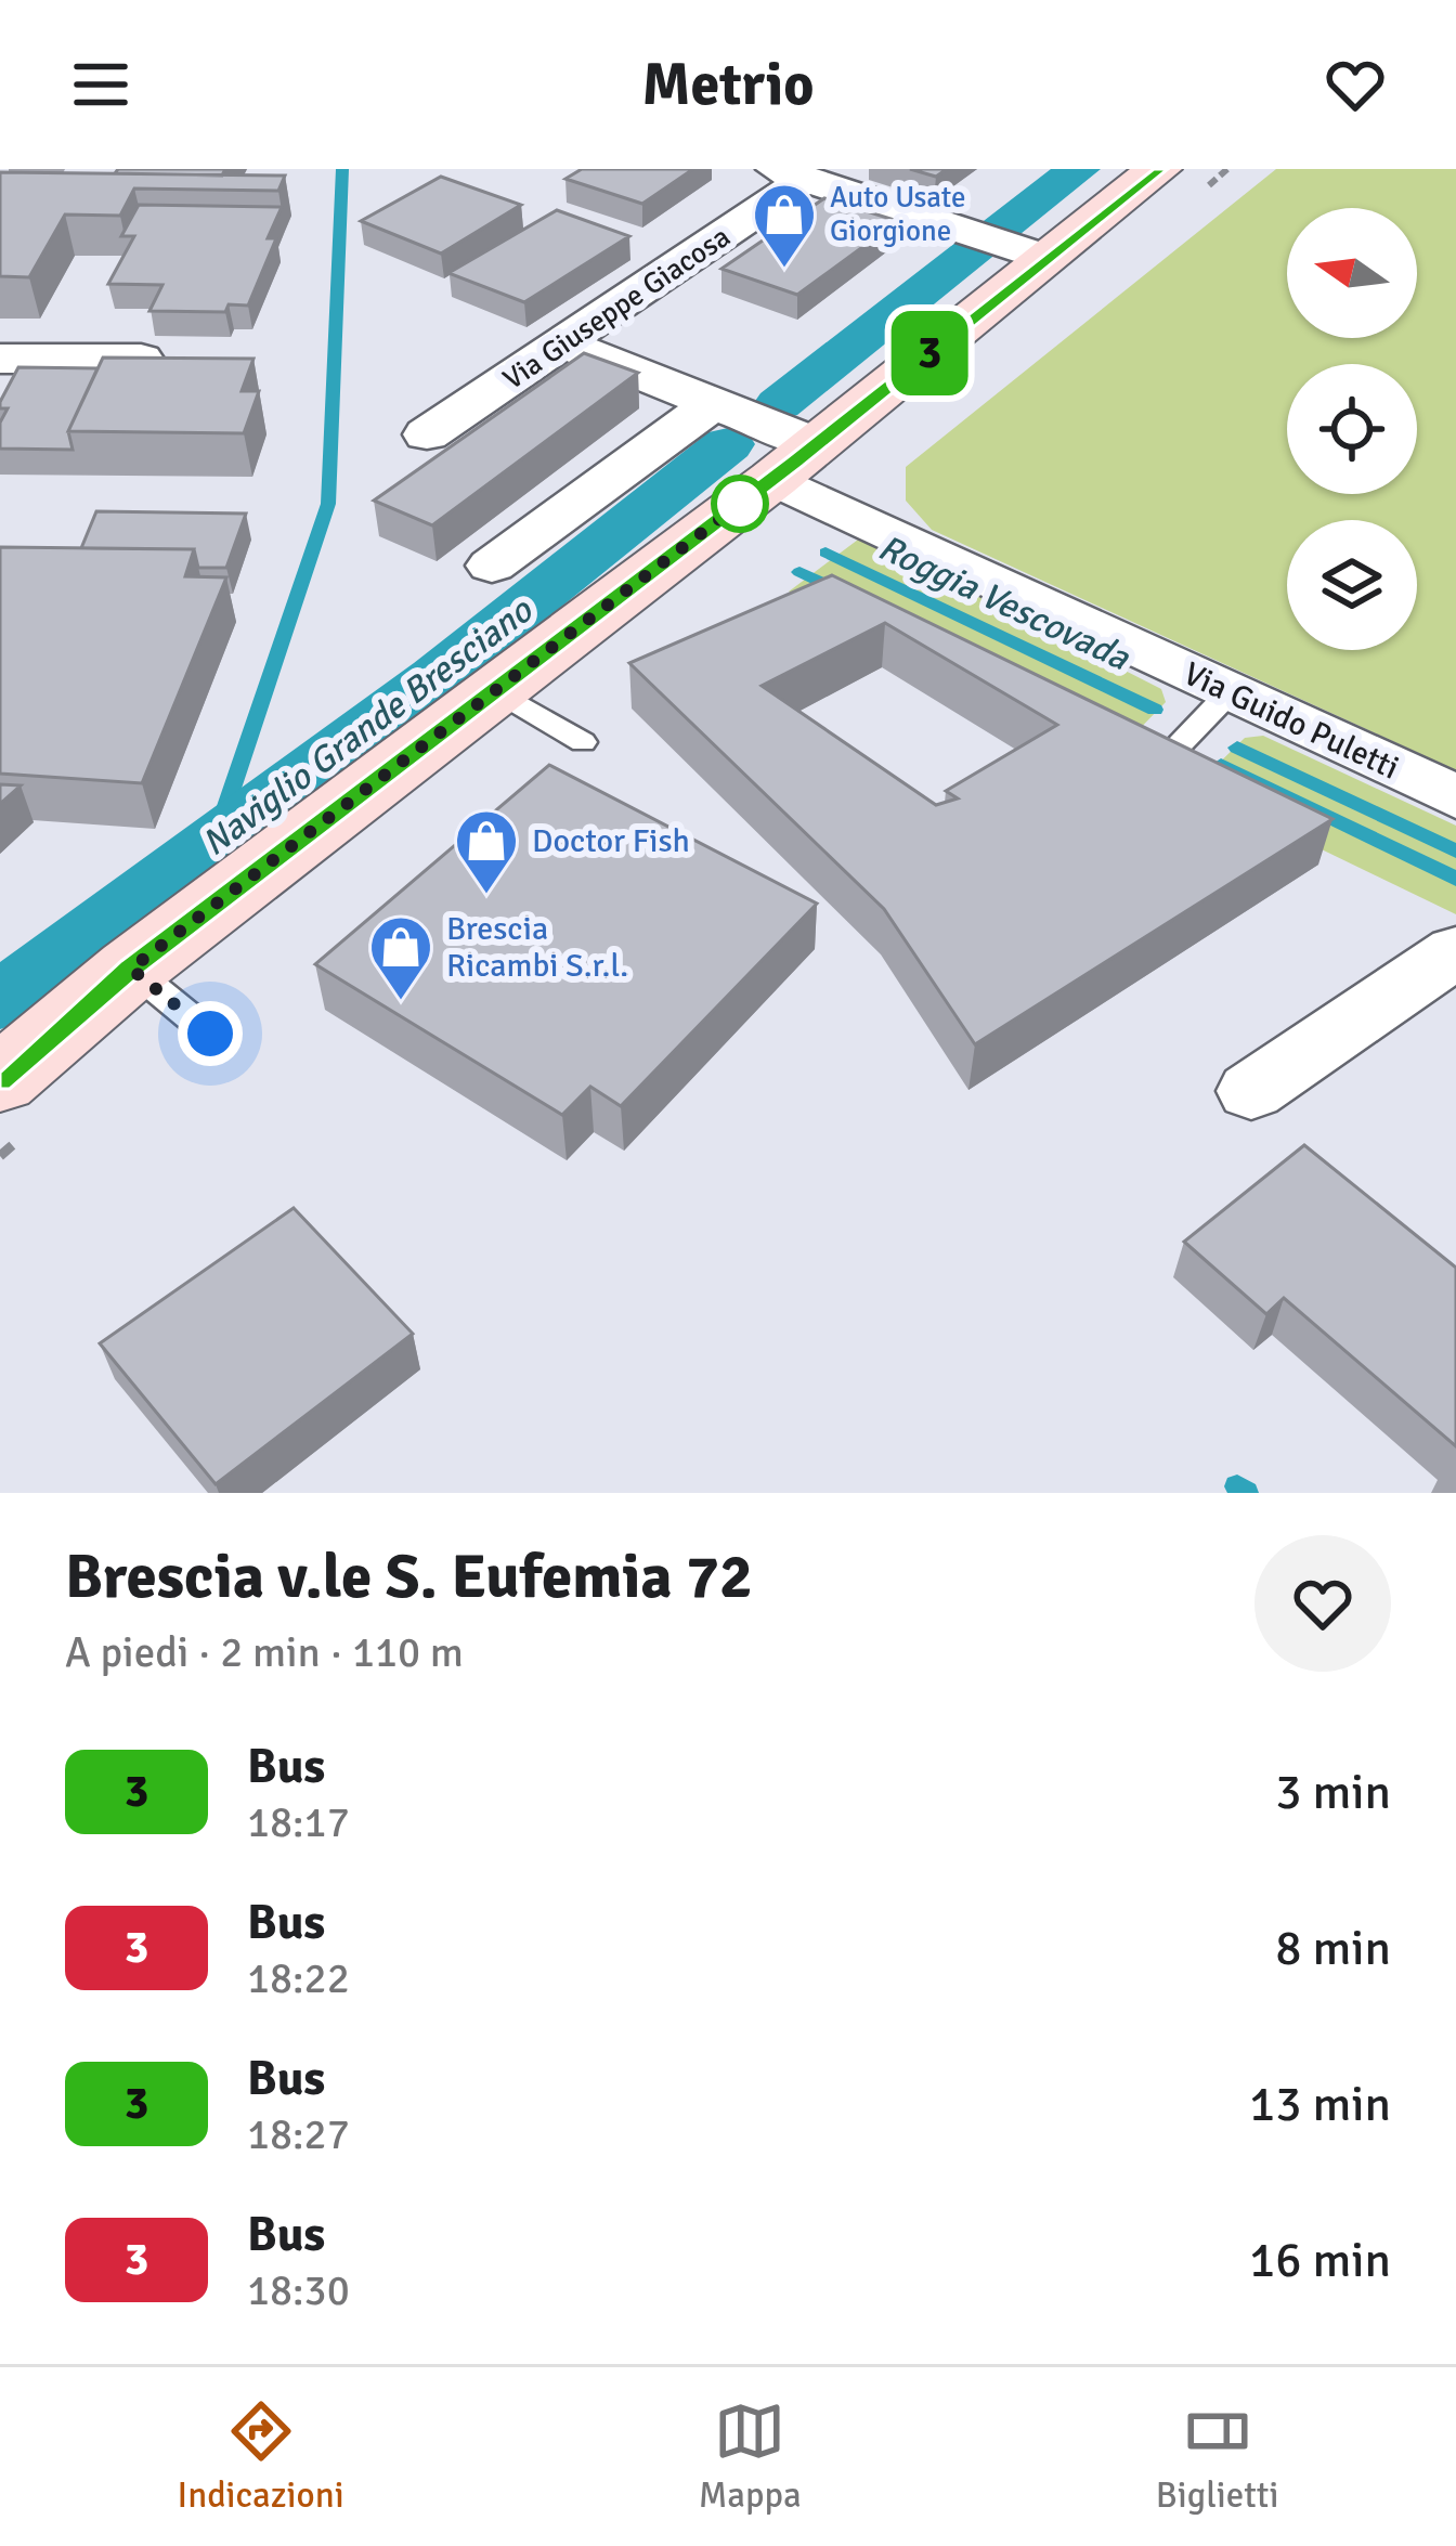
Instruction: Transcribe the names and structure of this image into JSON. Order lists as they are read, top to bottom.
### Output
{
  "streets": {
    "street": ["Via Giuseppe Giacosa", "Via Guido Puletti"]
  },
  "crossings": [
    ["Via Giuseppe Giacosa", "Via Guido Puletti"]
  ],
  "water": ["Roggia Vescovada", "Naviglio Grande Bresciano"],
  "places": {
    "shop": ["Auto Usate Giorgione", "Doctor Fish", "Brescia Ricambi S.r.l."]
  },
  "lines": ["bus line 3"],
  "north": "left",
  "page": {
    "header": "Metrio",
    "on_map": "3",
    "heading": ["Brescia v.le S. Eufemia 72", "A piedi · 2 min · 110 m"],
    "list": [
      {
        "mark": "3",
        "name": "Bus",
        "note": "18:17",
        "value": "3 min"
      },
      {
        "mark": "3",
        "name": "Bus",
        "note": "18:22",
        "value": "8 min"
      },
      {
        "mark": "3",
        "name": "Bus",
        "note": "18:27",
        "value": "13 min"
      },
      {
        "mark": "3",
        "name": "Bus",
        "note": "18:30",
        "value": "16 min"
      }
    ],
    "tabs": ["Indicazioni", "Mappa", "Biglietti"]
  }
}
